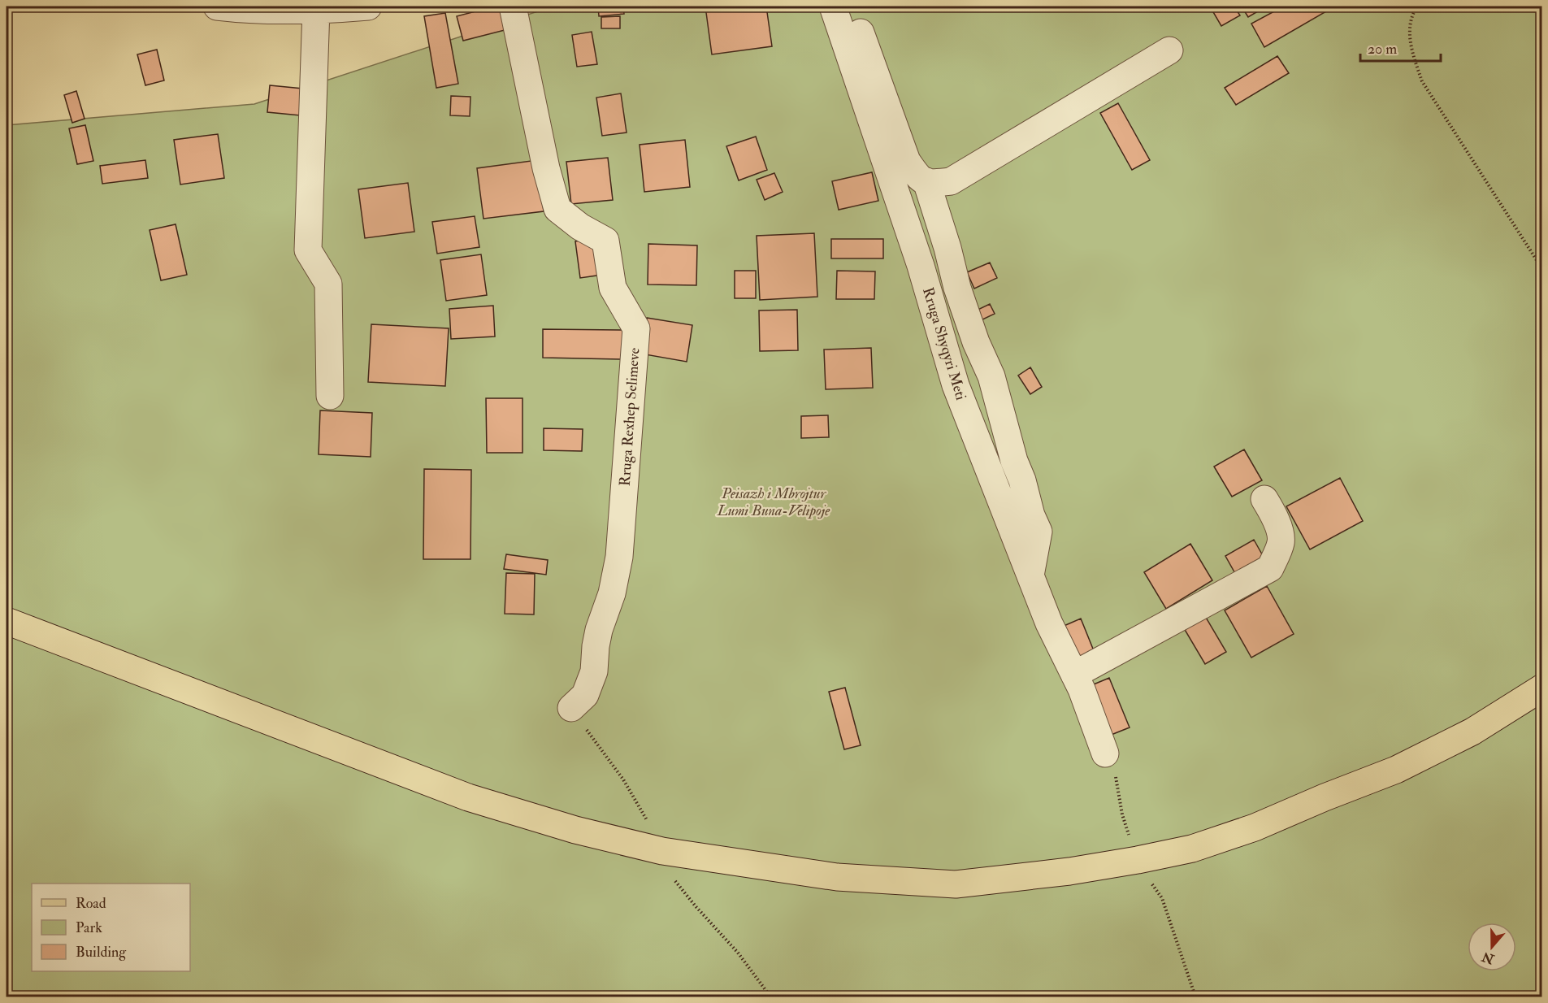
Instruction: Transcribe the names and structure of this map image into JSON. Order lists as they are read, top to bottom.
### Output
{
  "streets": {
    "street": ["Rruga Shyqyri Meti", "Rruga Rexhep Selimeve"]
  },
  "parks": ["Peisazh i Mbrojtur Lumi Buna-Velipoje"],
  "legend": ["Road", "Park", "Building"],
  "scale_bar": "20 m",
  "north": "bottom"
}
